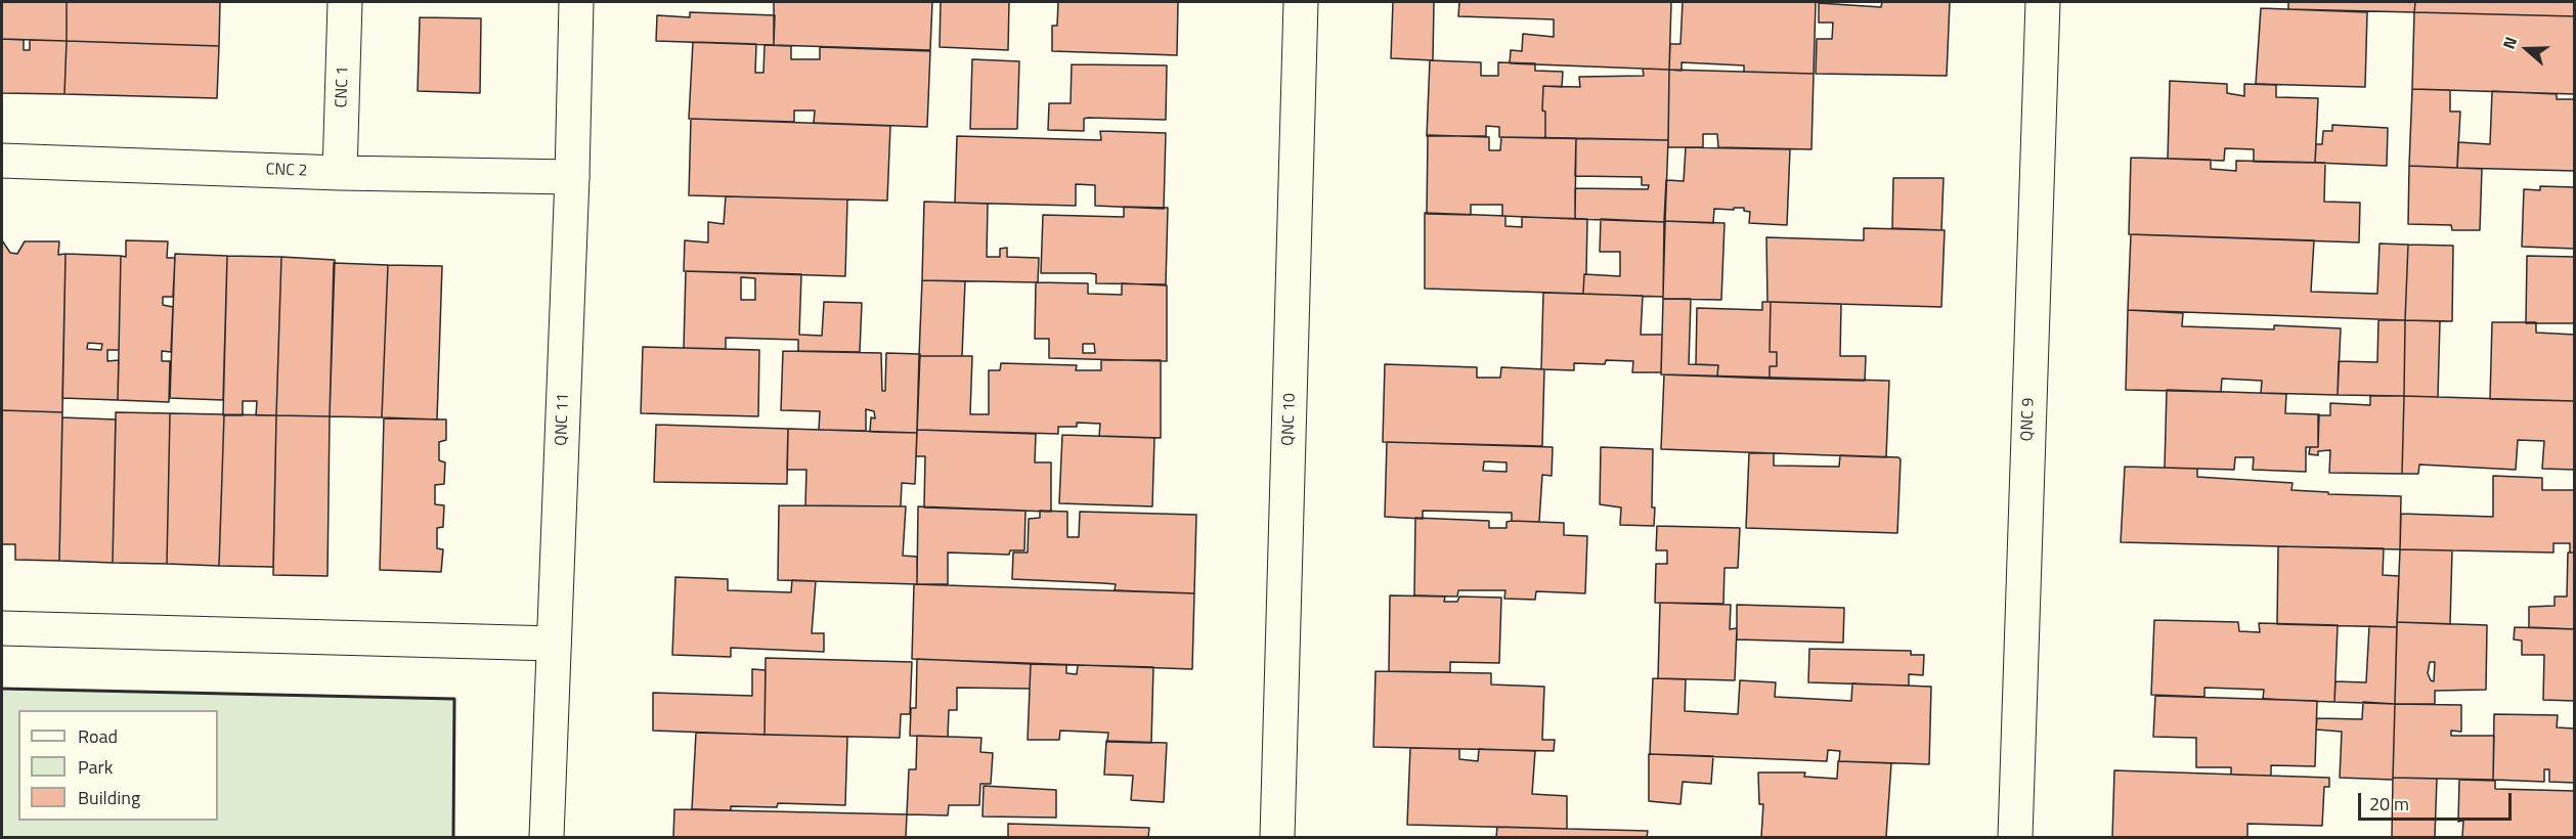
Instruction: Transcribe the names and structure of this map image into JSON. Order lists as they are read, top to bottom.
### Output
{
  "streets": {
    "street": [
      "CNC 1",
      "CNC 2",
      "QNC 11",
      "QNC 10",
      "QNC 9"
    ]
  },
  "crossings": [
    ["CNC 1", "CNC 2"],
    ["CNC 2", "QNC 11"]
  ],
  "legend": ["Road", "Park", "Building"],
  "scale_bar": "20 m",
  "north": "left"
}
